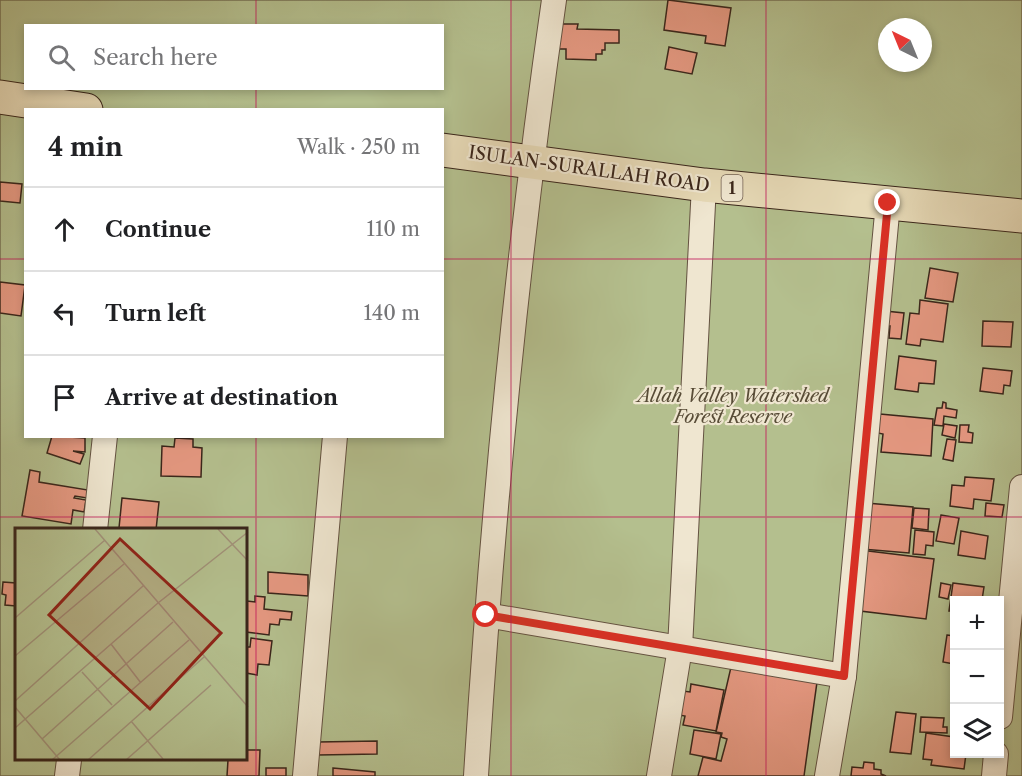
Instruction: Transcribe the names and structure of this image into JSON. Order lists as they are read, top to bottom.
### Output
{
  "streets": {
    "highway": ["ISULAN-SURALLAH ROAD", "1"]
  },
  "parks": ["Allah Valley Watershed Forest Reserve"],
  "north": "top left",
  "page": {
    "search": "Search here",
    "heading": ["4 min", "Walk · 250 m"],
    "list": [
      ["Continue", "110 m"],
      ["Turn left", "140 m"],
      "Arrive at destination"
    ],
    "map_buttons": ["+", "−"]
  }
}
